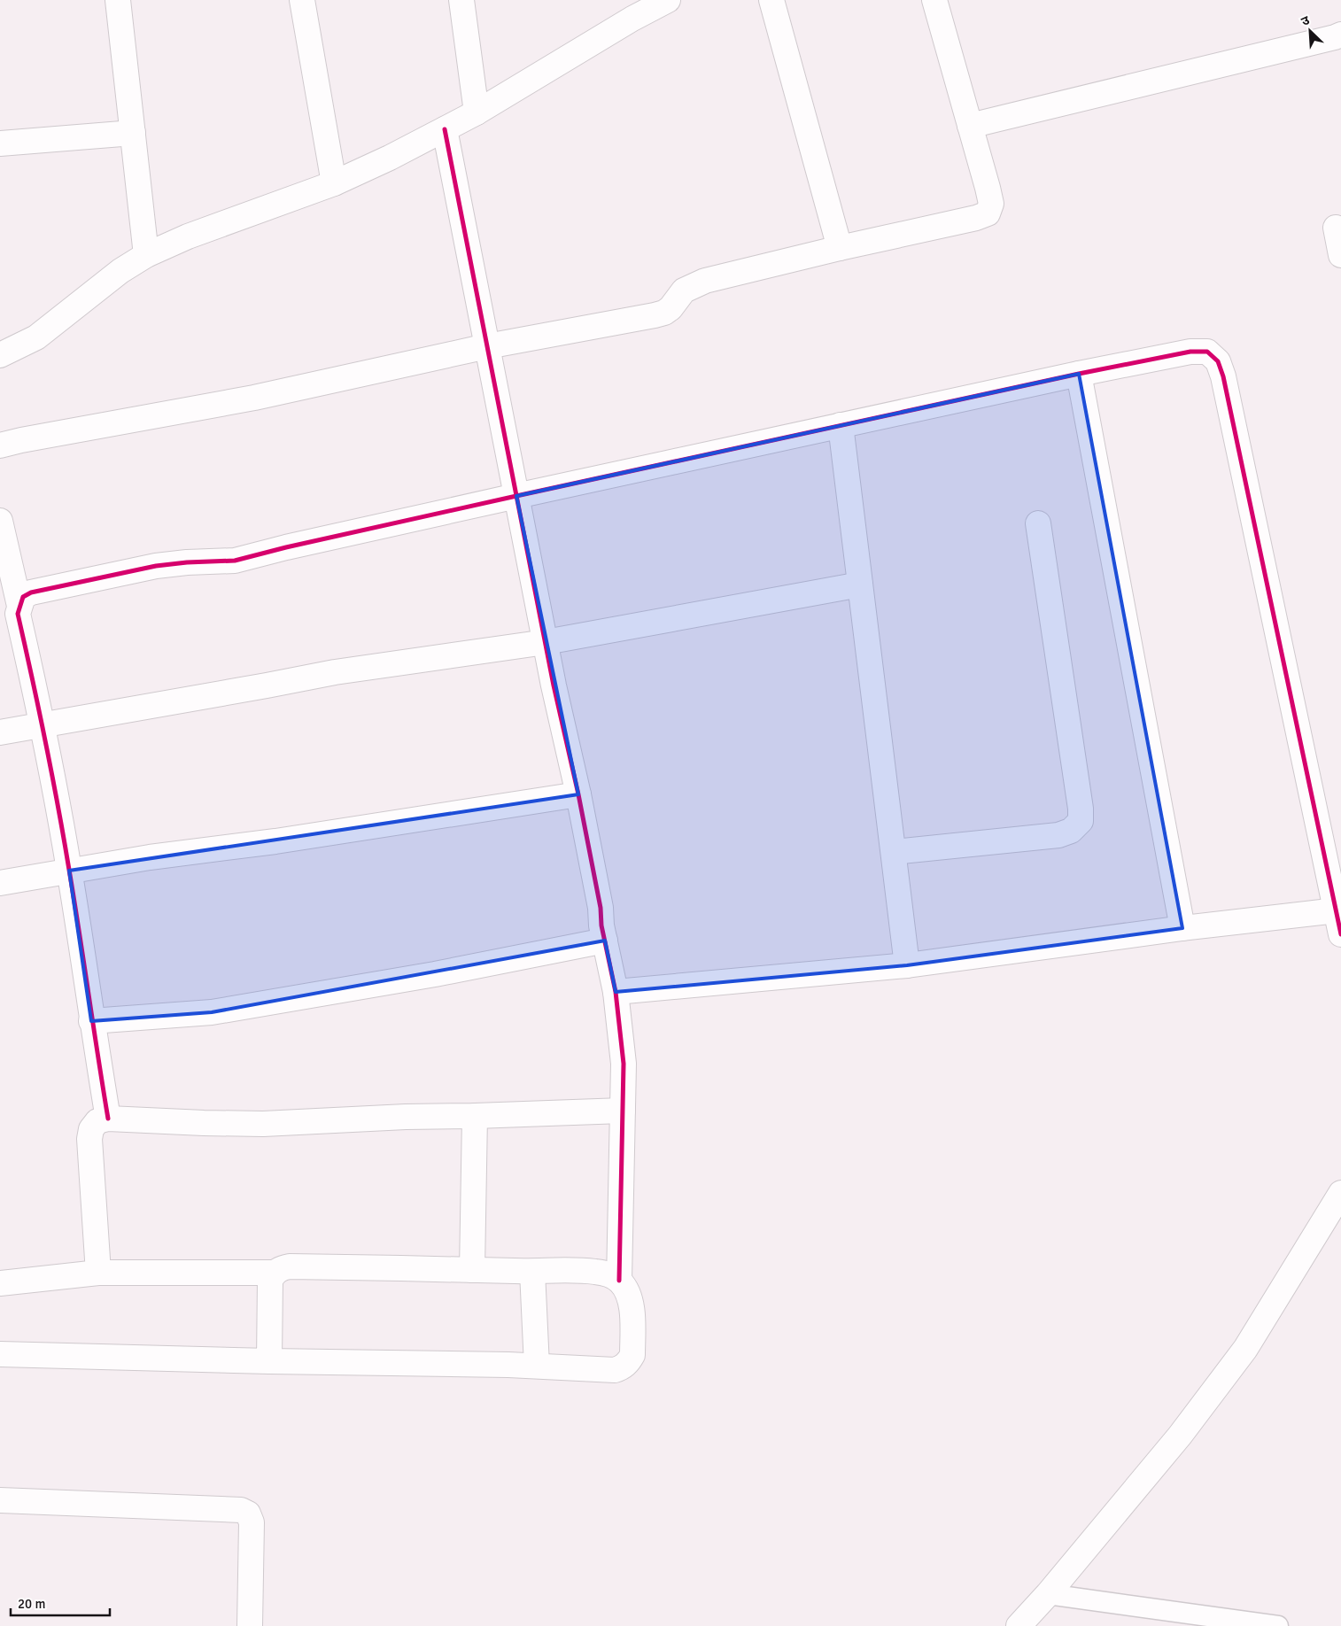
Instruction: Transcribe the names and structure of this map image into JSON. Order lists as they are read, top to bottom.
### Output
{
  "scale_bar": "20 m",
  "north": "top left"
}
